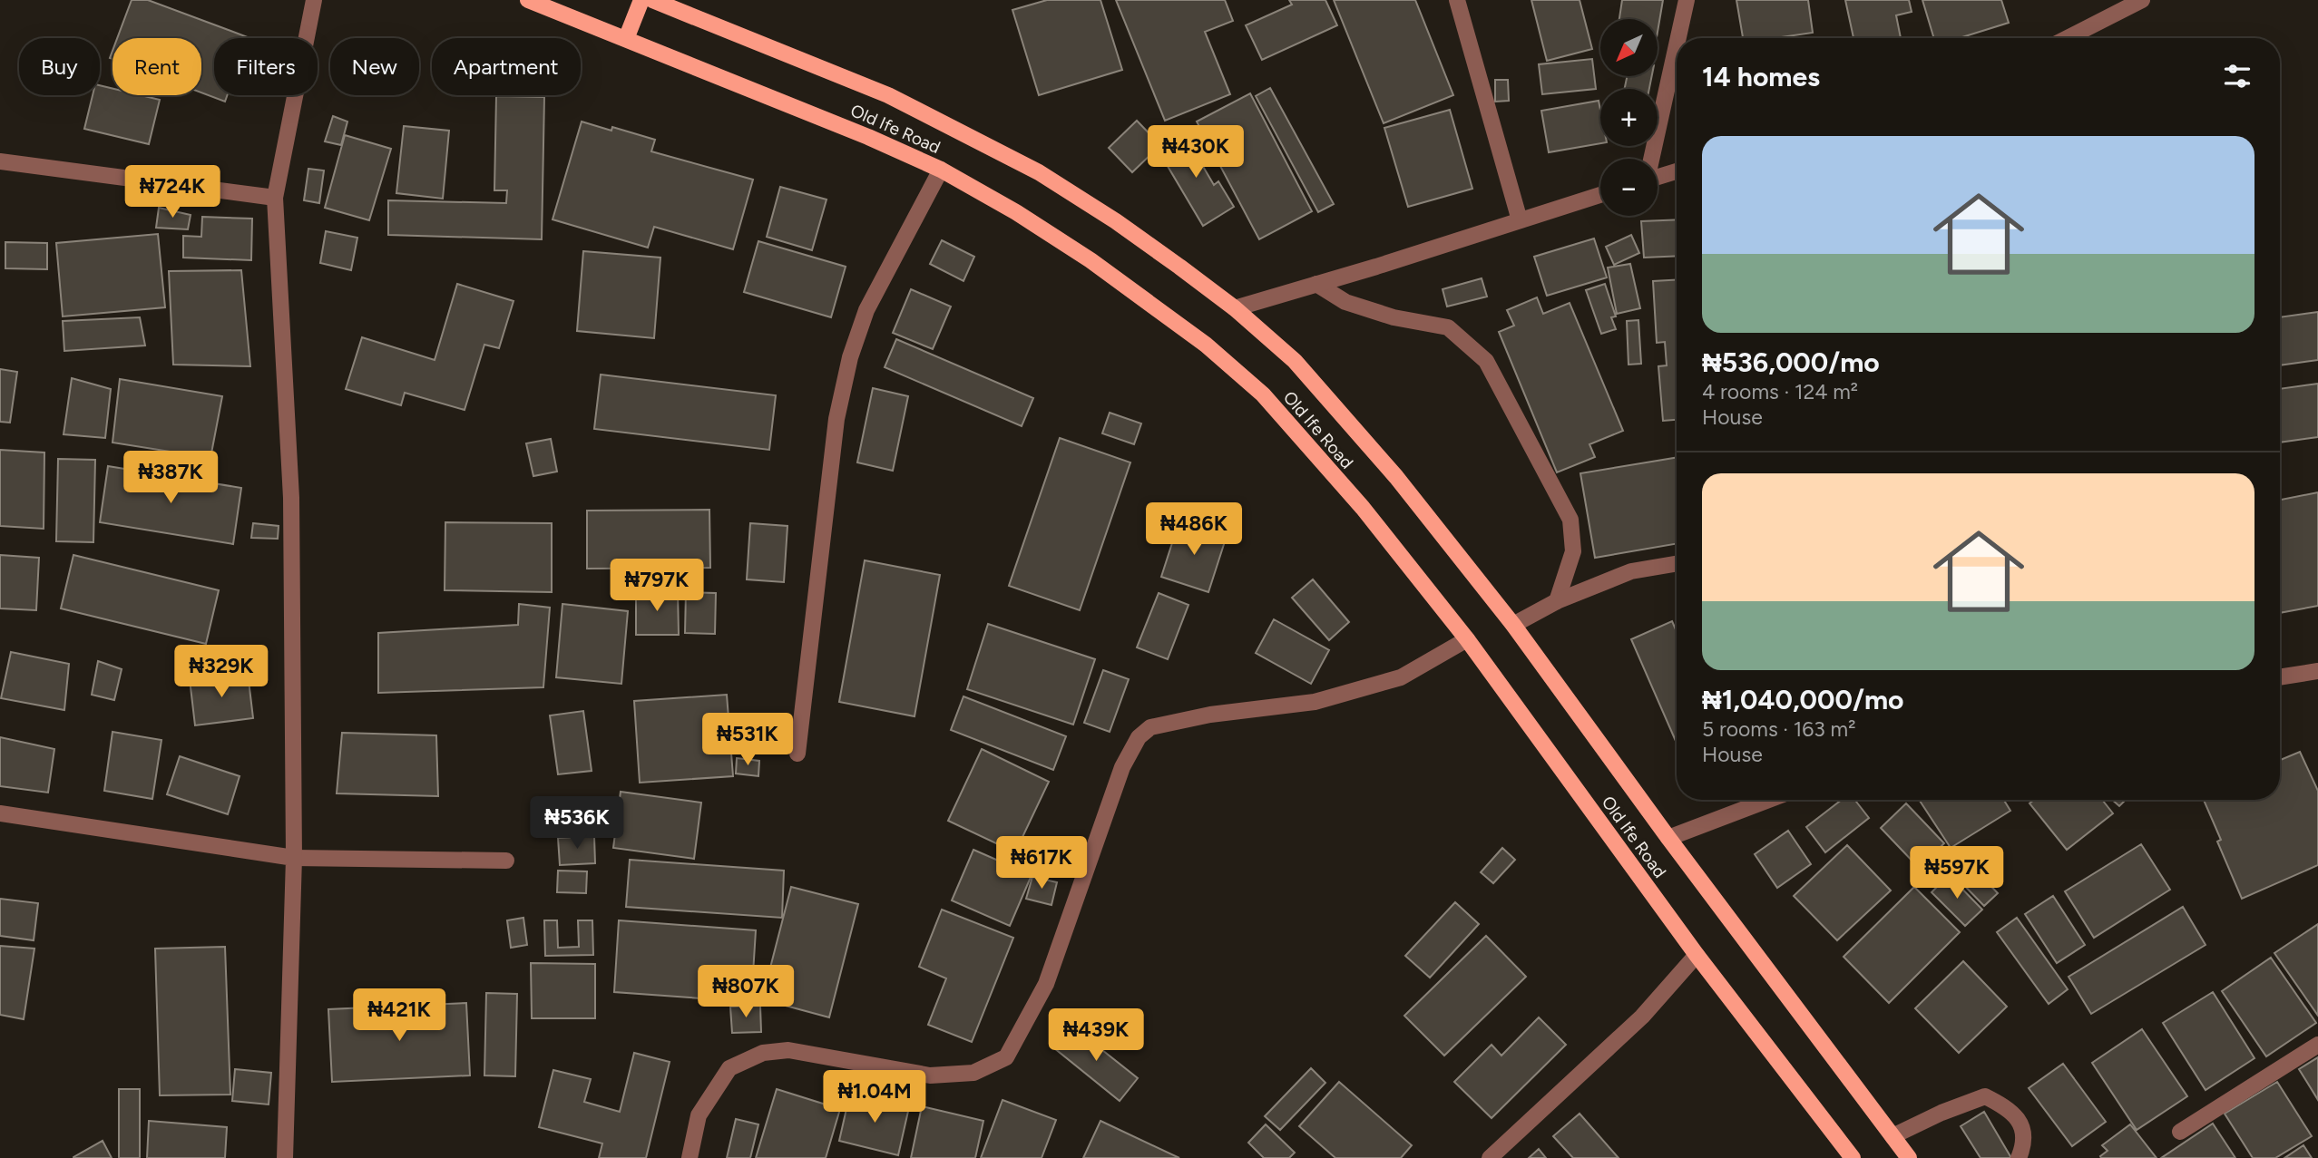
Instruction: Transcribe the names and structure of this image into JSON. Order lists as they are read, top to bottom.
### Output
{
  "streets": {
    "main road": ["Old Ife Road"]
  },
  "north": "bottom left",
  "page": {
    "map_buttons": ["+", "−"],
    "chip": [
      "Buy",
      "Rent",
      "Filters",
      "New",
      "Apartment"
    ],
    "heading": "14 homes",
    "list": [
      {
        "name": "₦536,000/mo",
        "note": "4 rooms · 124 m² · House"
      },
      {
        "name": "₦1,040,000/mo",
        "note": "5 rooms · 163 m² · House"
      }
    ],
    "price": [
      "₦430K",
      "₦724K",
      "₦387K",
      "₦486K",
      "₦797K",
      "₦329K",
      "₦531K",
      "₦536K",
      "₦617K",
      "₦597K",
      "₦807K",
      "₦421K",
      "₦439K",
      "₦1.04M"
    ]
  }
}
